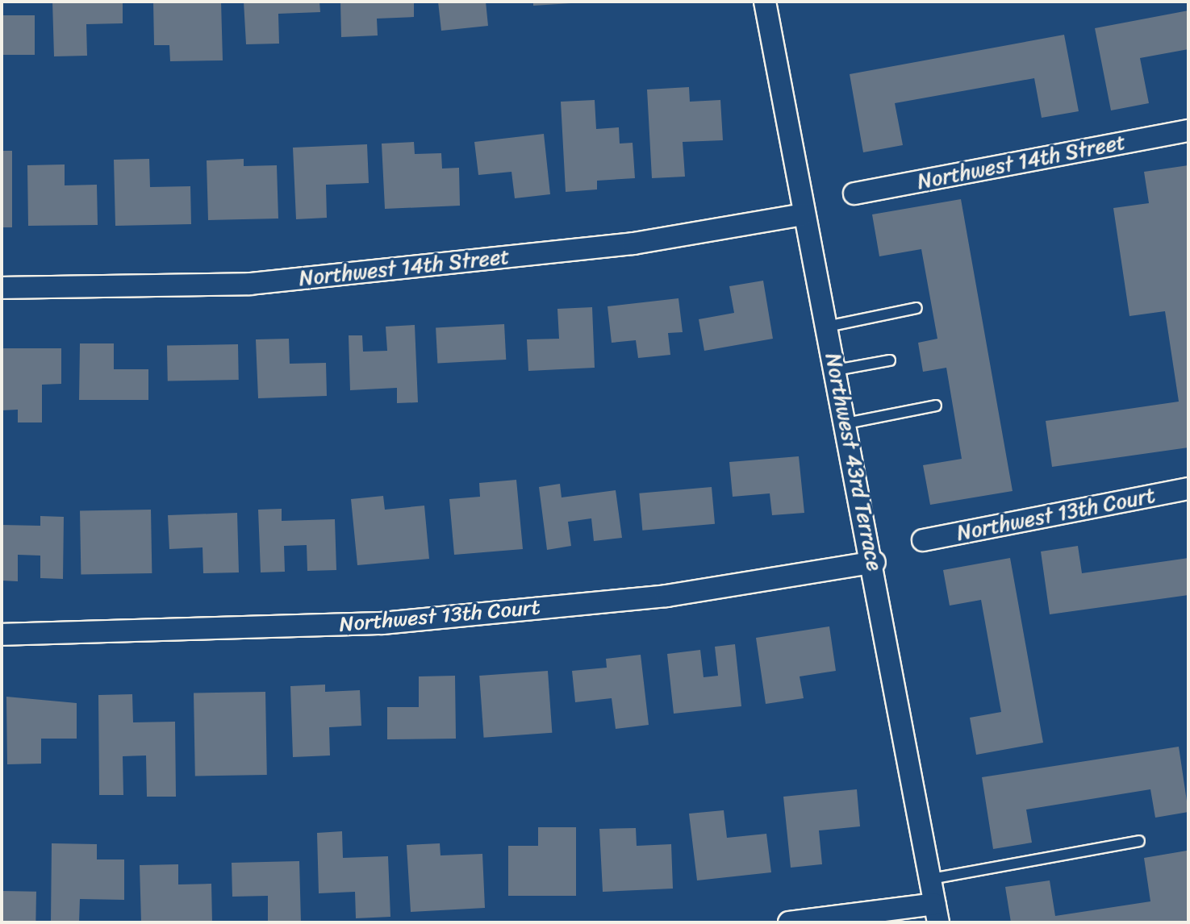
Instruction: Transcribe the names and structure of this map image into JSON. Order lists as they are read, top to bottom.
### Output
{
  "streets": {
    "street": ["Northwest 14th Street", "Northwest 43rd Terrace", "Northwest 13th Court"]
  },
  "crossings": [
    ["Northwest 14th Street", "Northwest 43rd Terrace"],
    ["Northwest 43rd Terrace", "Northwest 13th Court"]
  ]
}
